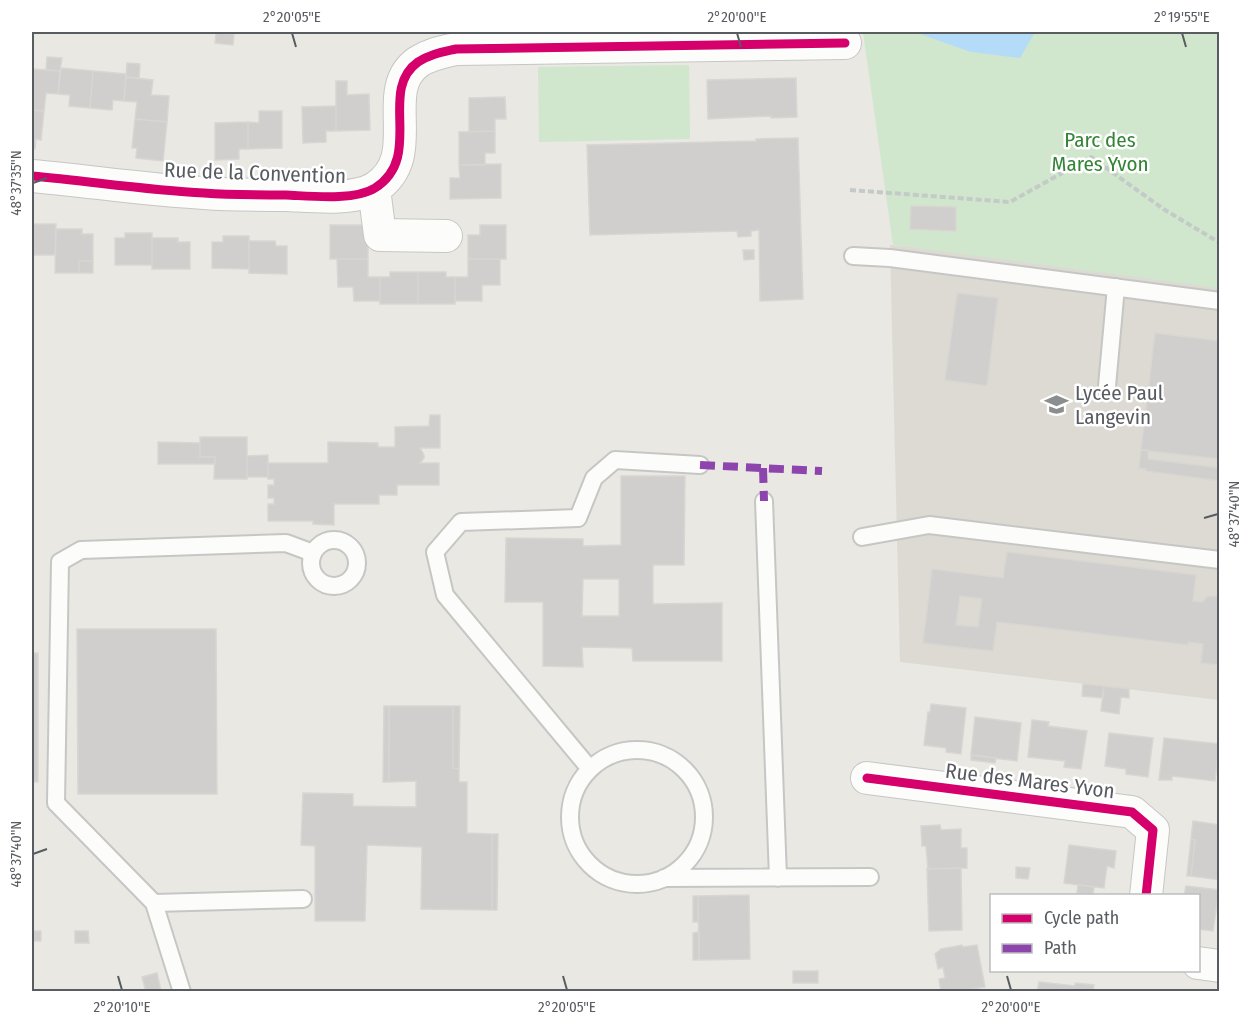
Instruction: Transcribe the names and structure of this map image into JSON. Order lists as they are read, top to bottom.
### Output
{
  "streets": {
    "street": ["Rue de la Convention", "Rue des Mares Yvon"]
  },
  "parks": ["Parc des Mares Yvon"],
  "places": {
    "school or university": ["Lycée Paul Langevin"]
  },
  "legend": ["Cycle path", "Path"],
  "coordinates": [
    "2°20'05\"E",
    "2°20'00\"E",
    "2°19'55\"E",
    "48°37'35\"N",
    "48°37'40\"N",
    "2°20'10\"E"
  ]
}
